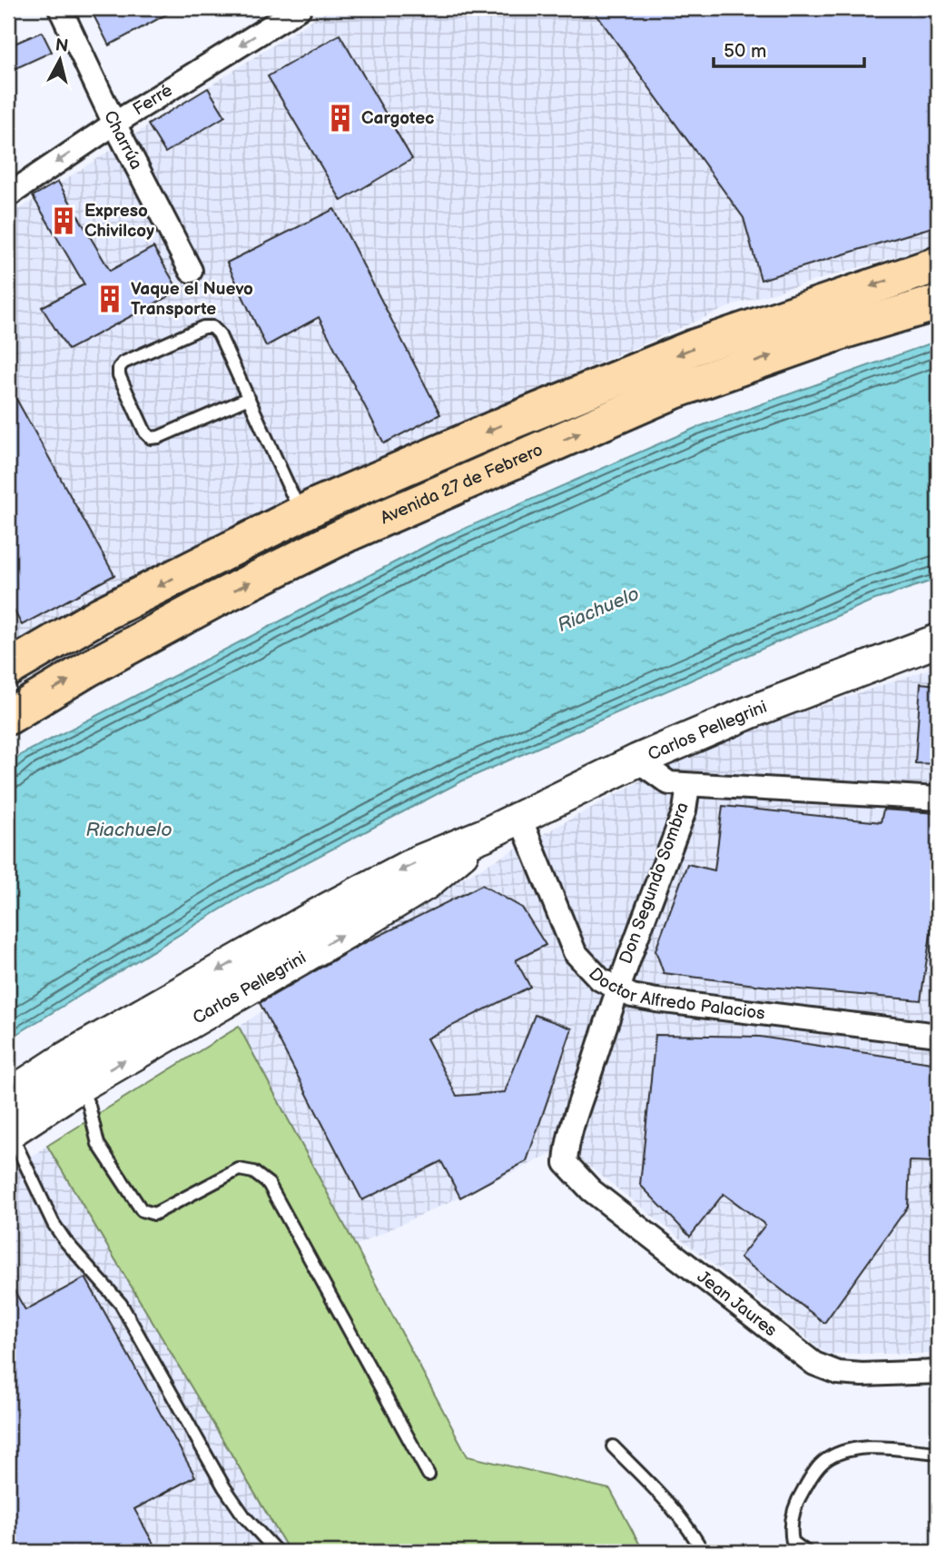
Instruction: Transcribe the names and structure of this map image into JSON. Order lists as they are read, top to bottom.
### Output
{
  "streets": {
    "main road": ["Avenida 27 de Febrero", "Carlos Pellegrini"],
    "street": [
      "Ferré",
      "Charrúa",
      "Don Segundo Sombra",
      "Doctor Alfredo Palacios",
      "Jean Jaures"
    ]
  },
  "crossings": [
    ["Ferré", "Charrúa"],
    ["Carlos Pellegrini", "Doctor Alfredo Palacios"],
    ["Don Segundo Sombra", "Doctor Alfredo Palacios"],
    ["Don Segundo Sombra", "Jean Jaures"]
  ],
  "one_way": ["Ferré"],
  "water": ["Riachuelo"],
  "places": {
    "building": ["Cargotec", "Expreso Chivilcoy", "Vaque el Nuevo Transporte"]
  },
  "scale_bar": "50 m",
  "north": "top"
}
